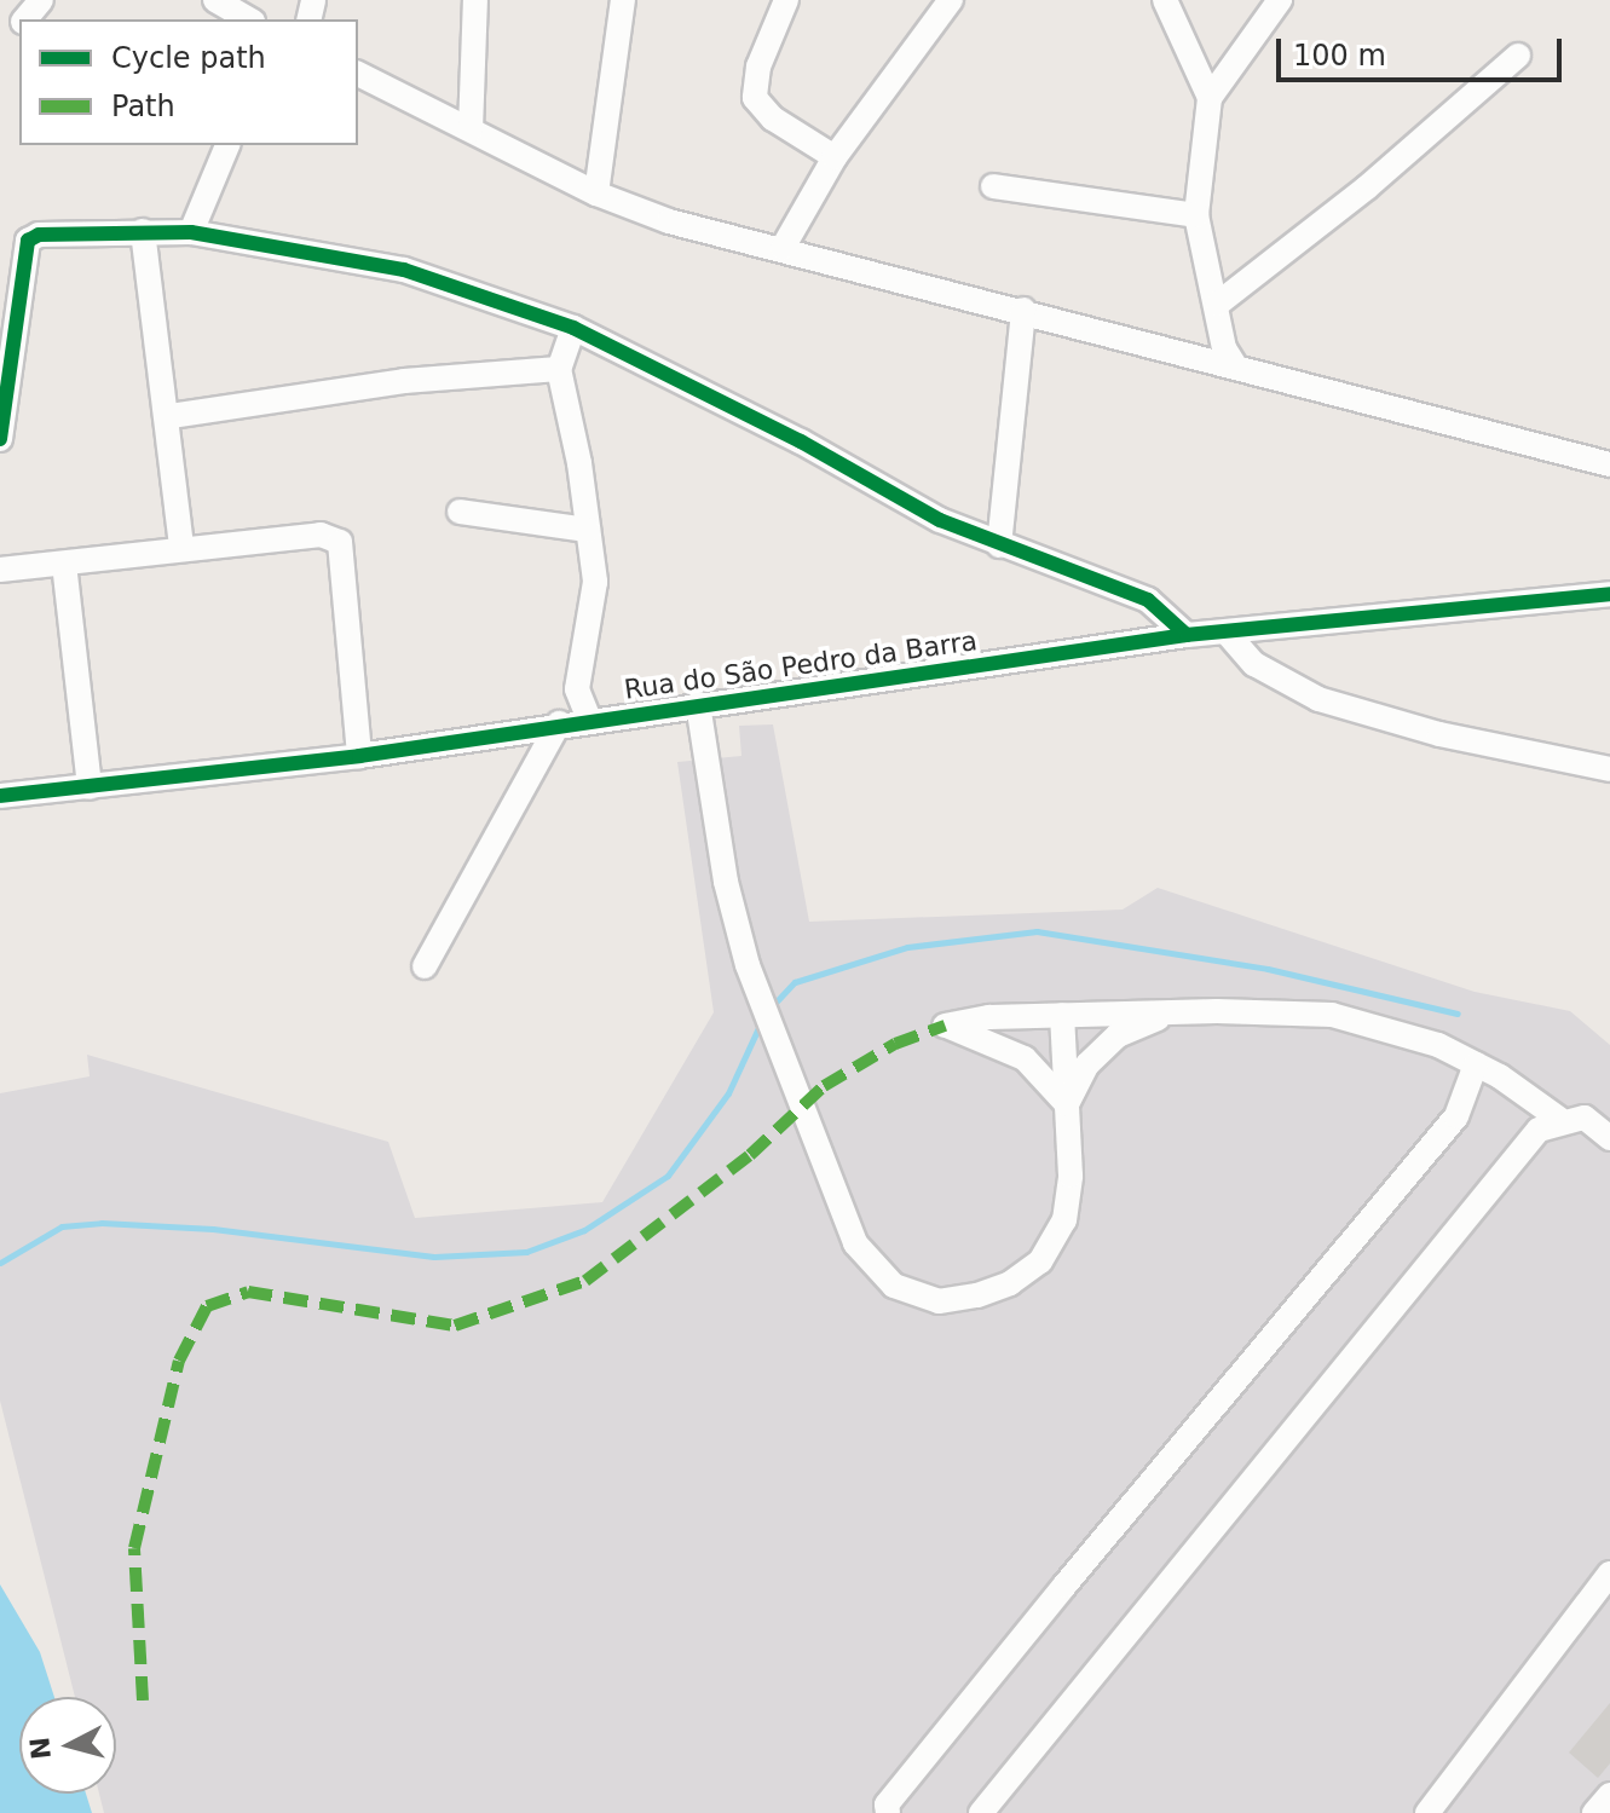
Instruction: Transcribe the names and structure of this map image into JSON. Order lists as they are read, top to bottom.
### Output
{
  "streets": {
    "street": ["Rua do São Pedro da Barra"]
  },
  "legend": ["Cycle path", "Path"],
  "scale_bar": "100 m",
  "north": "left"
}
